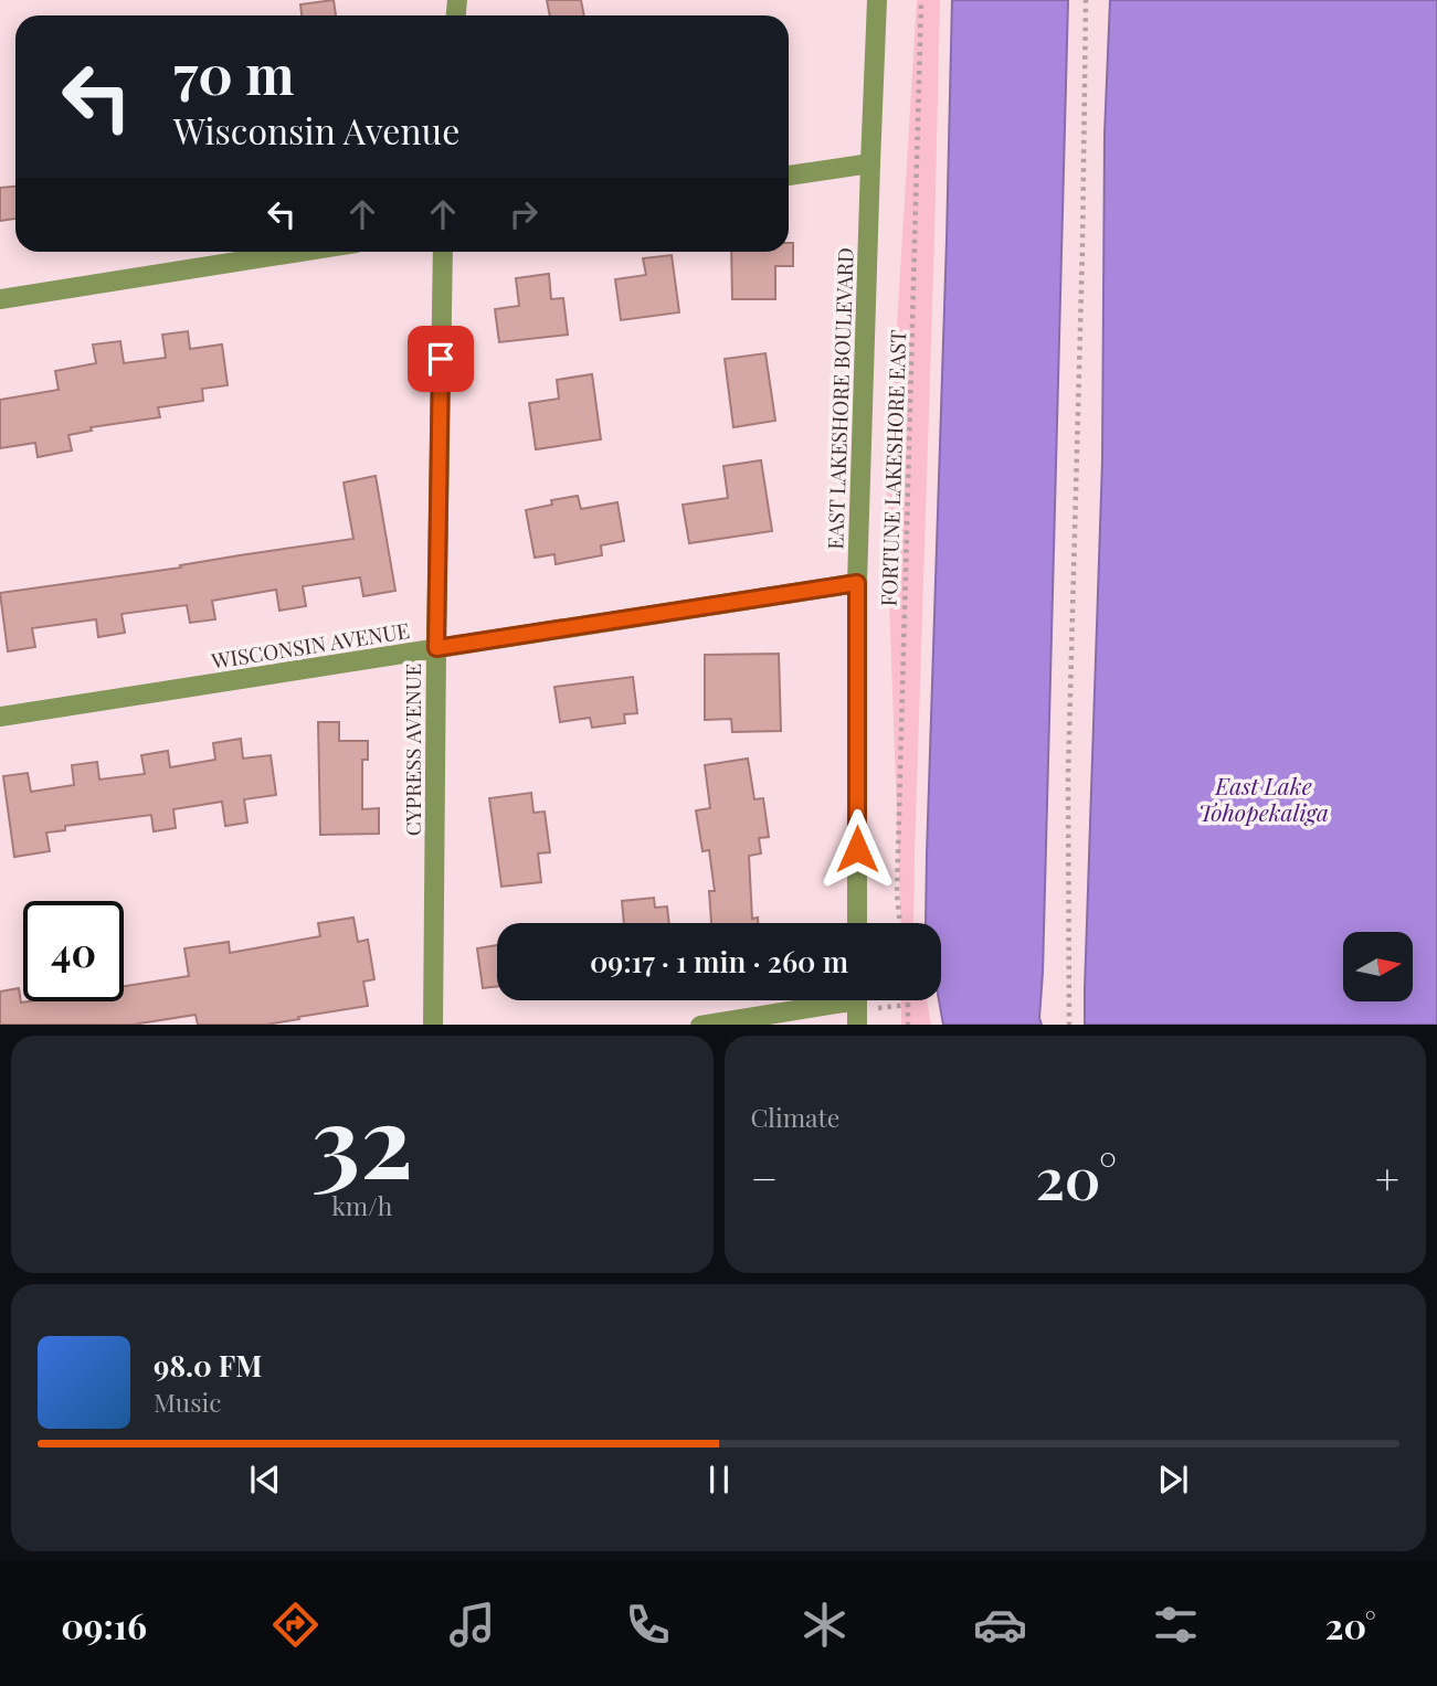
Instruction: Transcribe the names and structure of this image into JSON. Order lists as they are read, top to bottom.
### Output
{
  "streets": {
    "street": ["EAST LAKESHORE BOULEVARD", "WISCONSIN AVENUE", "CYPRESS AVENUE"],
    "path": ["FORTUNE LAKESHORE EAST"]
  },
  "crossings": [
    ["EAST LAKESHORE BOULEVARD", "WISCONSIN AVENUE"],
    ["WISCONSIN AVENUE", "CYPRESS AVENUE"]
  ],
  "water": ["East Lake Tohopekaliga"],
  "north": "right",
  "page": {
    "turn": ["70 m", "Wisconsin Avenue"],
    "limit": "40",
    "trip": "09:17 · 1 min · 260 m",
    "tile": [
      ["32", "km/h"],
      "Climate"
    ],
    "heat": ["−", "20°", "+"],
    "song": ["98.0 FM", "Music"],
    "tabs": ["09:16", "20°"]
  }
}
